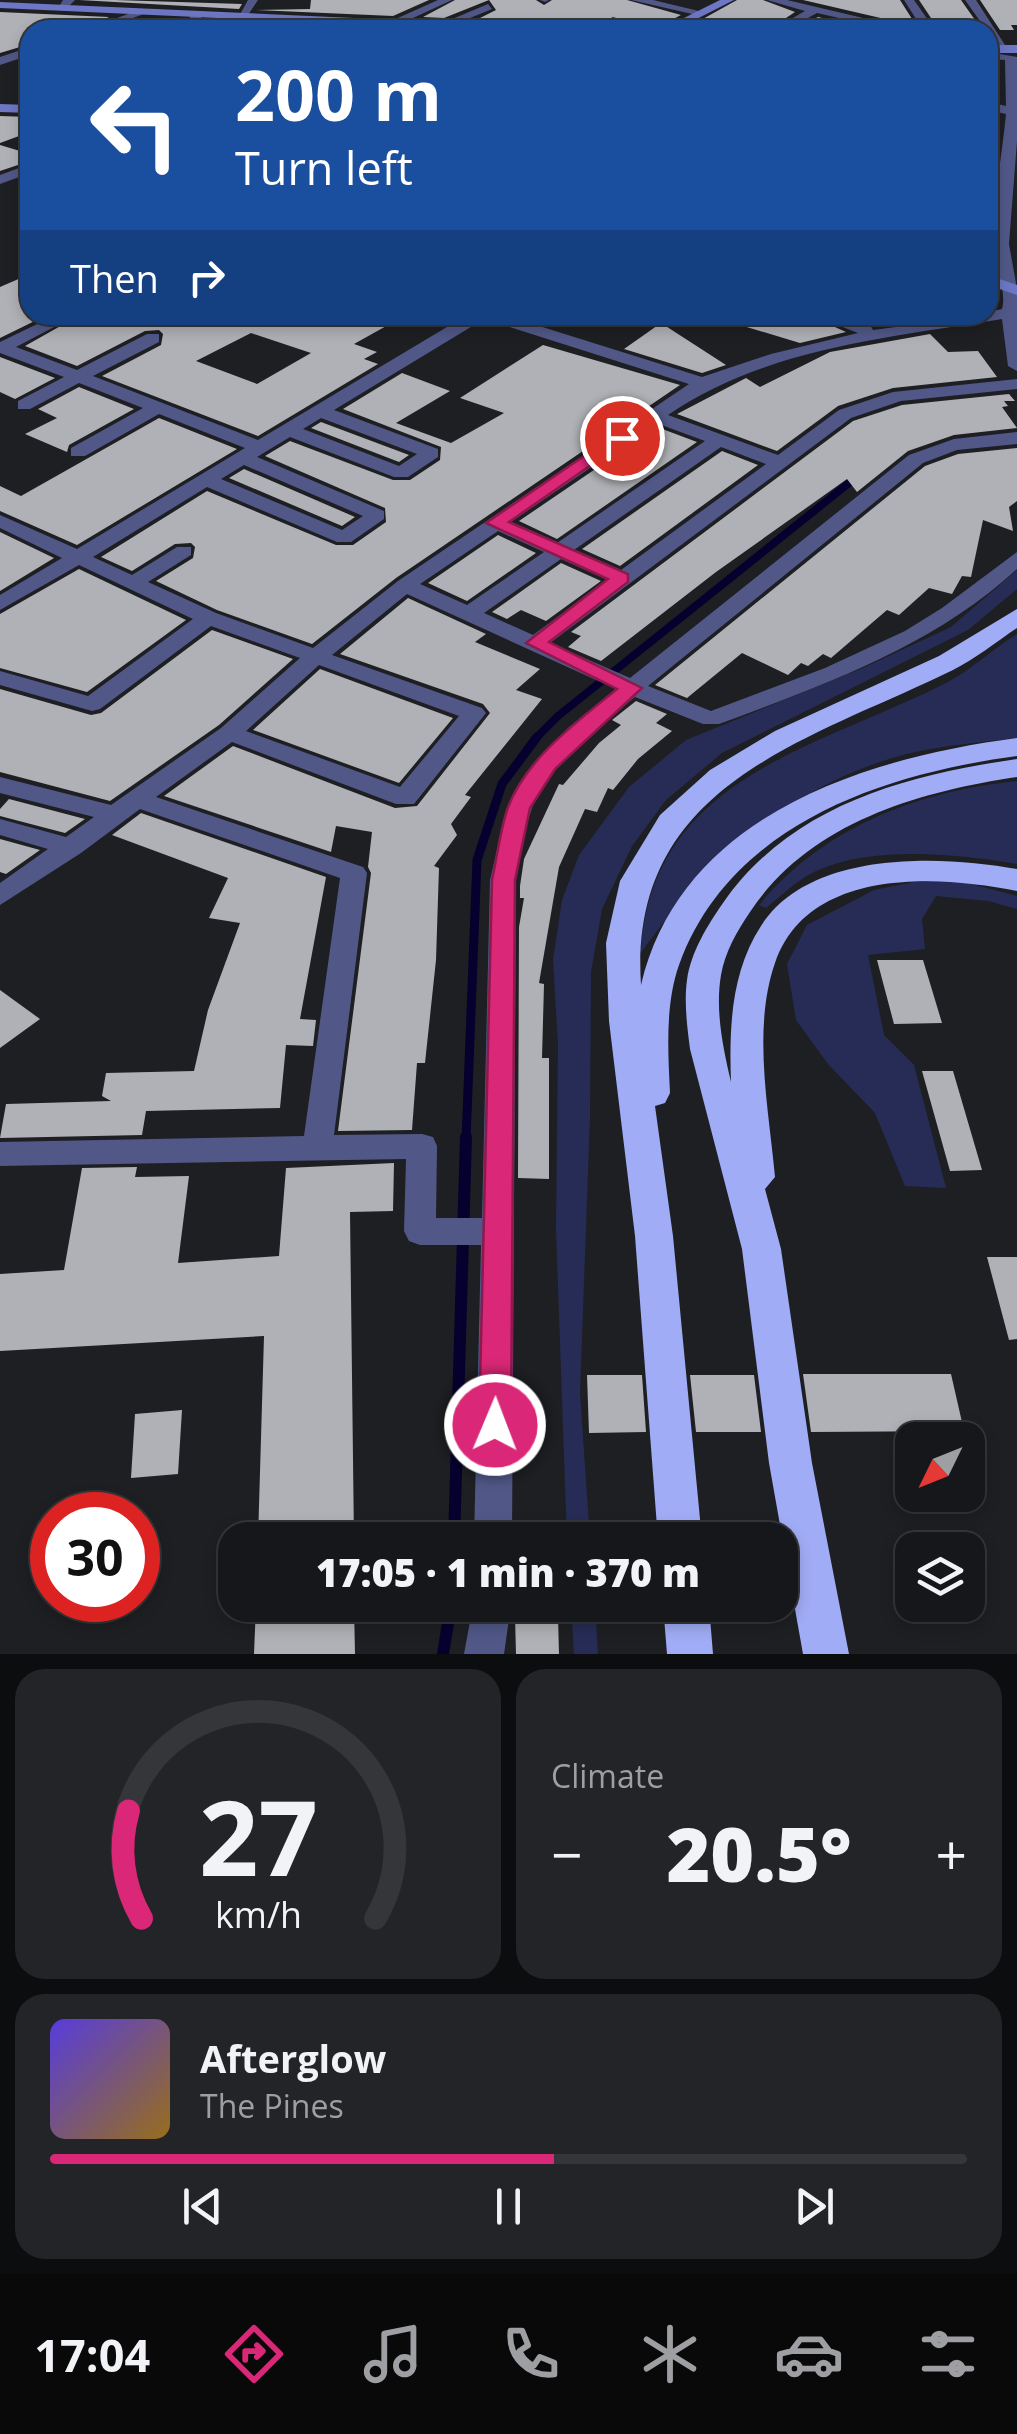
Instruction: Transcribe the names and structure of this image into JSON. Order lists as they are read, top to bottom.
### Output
{
  "north": "bottom left",
  "page": {
    "turn": ["200 m", "Turn left"],
    "then": "Then",
    "limit": "30",
    "trip": "17:05 · 1 min · 370 m",
    "tile": "Climate",
    "heat": ["−", "20.5°", "+"],
    "song": ["Afterglow", "The Pines"],
    "tabs": "17:04",
    "gauge": ["27", "km/h"]
  }
}
